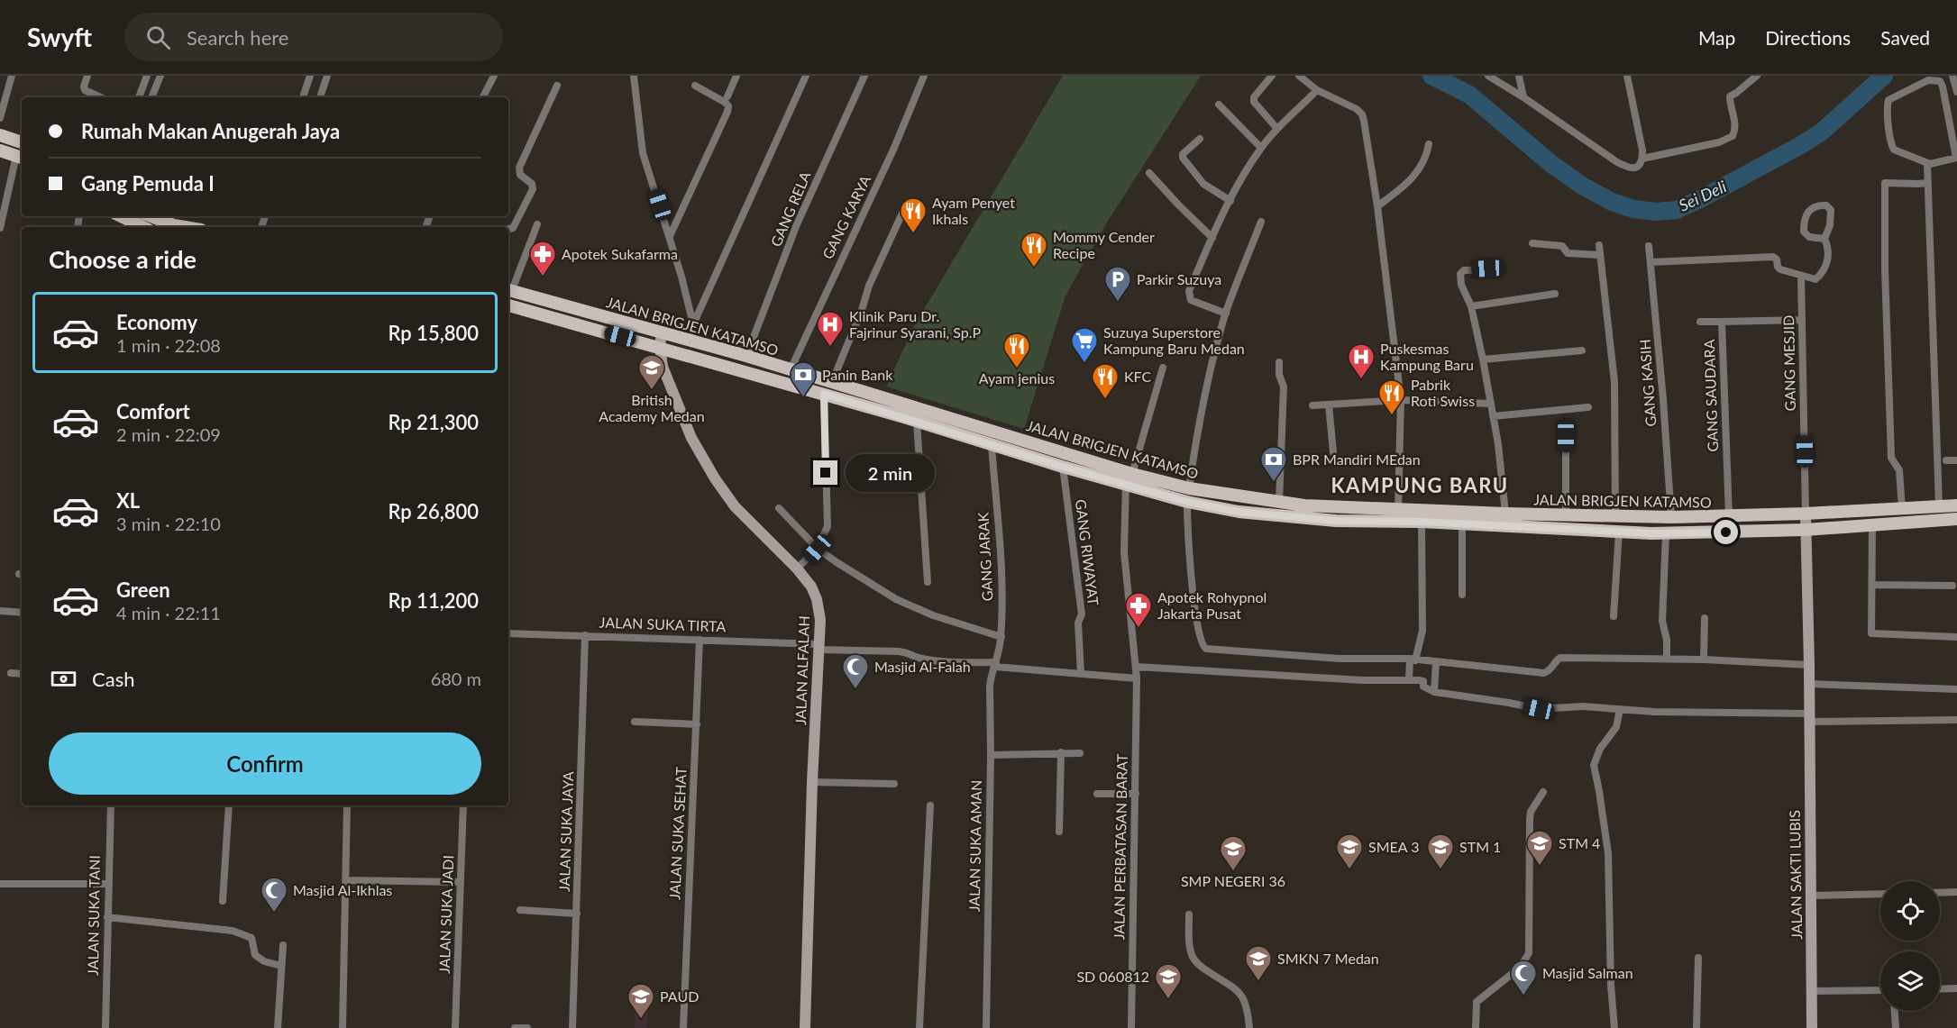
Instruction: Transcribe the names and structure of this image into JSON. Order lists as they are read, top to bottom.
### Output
{
  "streets": {
    "main road": ["JALAN BRIGJEN KATAMSO"],
    "street": [
      "GANG RELA",
      "GANG KARYA",
      "GANG MESJID",
      "GANG KASIH",
      "GANG SAUDARA",
      "GANG RIWAYAT",
      "GANG JARAK",
      "JALAN SUKA TIRTA",
      "JALAN ALFALAH",
      "JALAN SUKA JAYA",
      "JALAN SUKA SEHAT",
      "JALAN SUKA AMAN",
      "JALAN PERBATASAN BARAT",
      "JALAN SAKTI LUBIS",
      "JALAN SUKA JADI",
      "JALAN SUKA TANI"
    ]
  },
  "crossings": [
    ["GANG RELA", "JALAN BRIGJEN KATAMSO"],
    ["GANG KARYA", "JALAN BRIGJEN KATAMSO"],
    ["JALAN BRIGJEN KATAMSO", "GANG MESJID"],
    ["JALAN BRIGJEN KATAMSO", "GANG KASIH"],
    ["JALAN BRIGJEN KATAMSO", "GANG SAUDARA"],
    ["JALAN BRIGJEN KATAMSO", "GANG RIWAYAT"],
    ["JALAN BRIGJEN KATAMSO", "GANG JARAK"],
    ["JALAN BRIGJEN KATAMSO", "JALAN ALFALAH"],
    ["JALAN BRIGJEN KATAMSO", "JALAN PERBATASAN BARAT"],
    ["JALAN BRIGJEN KATAMSO", "JALAN SAKTI LUBIS"],
    ["GANG MESJID", "GANG SAUDARA"],
    ["GANG MESJID", "JALAN SAKTI LUBIS"],
    ["GANG RIWAYAT", "JALAN SUKA TIRTA"],
    ["GANG JARAK", "JALAN SUKA TIRTA"],
    ["GANG JARAK", "JALAN SUKA AMAN"],
    ["JALAN SUKA TIRTA", "JALAN ALFALAH"],
    ["JALAN SUKA TIRTA", "JALAN SUKA JAYA"],
    ["JALAN SUKA TIRTA", "JALAN SUKA SEHAT"],
    ["JALAN SUKA TIRTA", "JALAN SUKA AMAN"],
    ["JALAN SUKA TIRTA", "JALAN PERBATASAN BARAT"]
  ],
  "districts": ["KAMPUNG BARU"],
  "water": ["Sei Deli"],
  "places": {
    "restaurant": [
      "Ayam Penyet Ikhals",
      "Mommy Cender Recipe",
      "Ayam jenius",
      "KFC",
      "Pabrik Roti Swiss"
    ],
    "pharmacy": ["Apotek Sukafarma", "Apotek Rohypnol Jakarta Pusat"],
    "parking": ["Parkir Suzuya"],
    "hospital": ["Klinik Paru Dr. Fajrinur Syarani, Sp.P", "Puskesmas Kampung Baru"],
    "supermarket": ["Suzuya Superstore Kampung Baru Medan"],
    "school or university": [
      "British Academy Medan",
      "STM 4",
      "SMEA 3",
      "STM 1",
      "SMP NEGERI 36",
      "SMKN 7 Medan",
      "SD 060812",
      "PAUD"
    ],
    "bank": ["Panin Bank", "BPR Mandiri MEdan"],
    "mosque": ["Masjid Al-Falah", "Masjid Al-Ikhlas", "Masjid Salman"]
  },
  "page": {
    "header": "Swyft",
    "search": "Search here",
    "nav": ["Map", "Directions", "Saved"],
    "banner": ["Rumah Makan Anugerah Jaya", "Gang Pemuda I"],
    "heading": "Choose a ride",
    "list": [
      {
        "name": "Economy",
        "note": "1 min · 22:08",
        "value": "Rp 15,800"
      },
      {
        "name": "Comfort",
        "note": "2 min · 22:09",
        "value": "Rp 21,300"
      },
      {
        "name": "XL",
        "note": "3 min · 22:10",
        "value": "Rp 26,800"
      },
      {
        "name": "Green",
        "note": "4 min · 22:11",
        "value": "Rp 11,200"
      }
    ],
    "bubble": "2 min",
    "pay": ["Cash", "680 m"],
    "buttons": "Confirm"
  }
}
